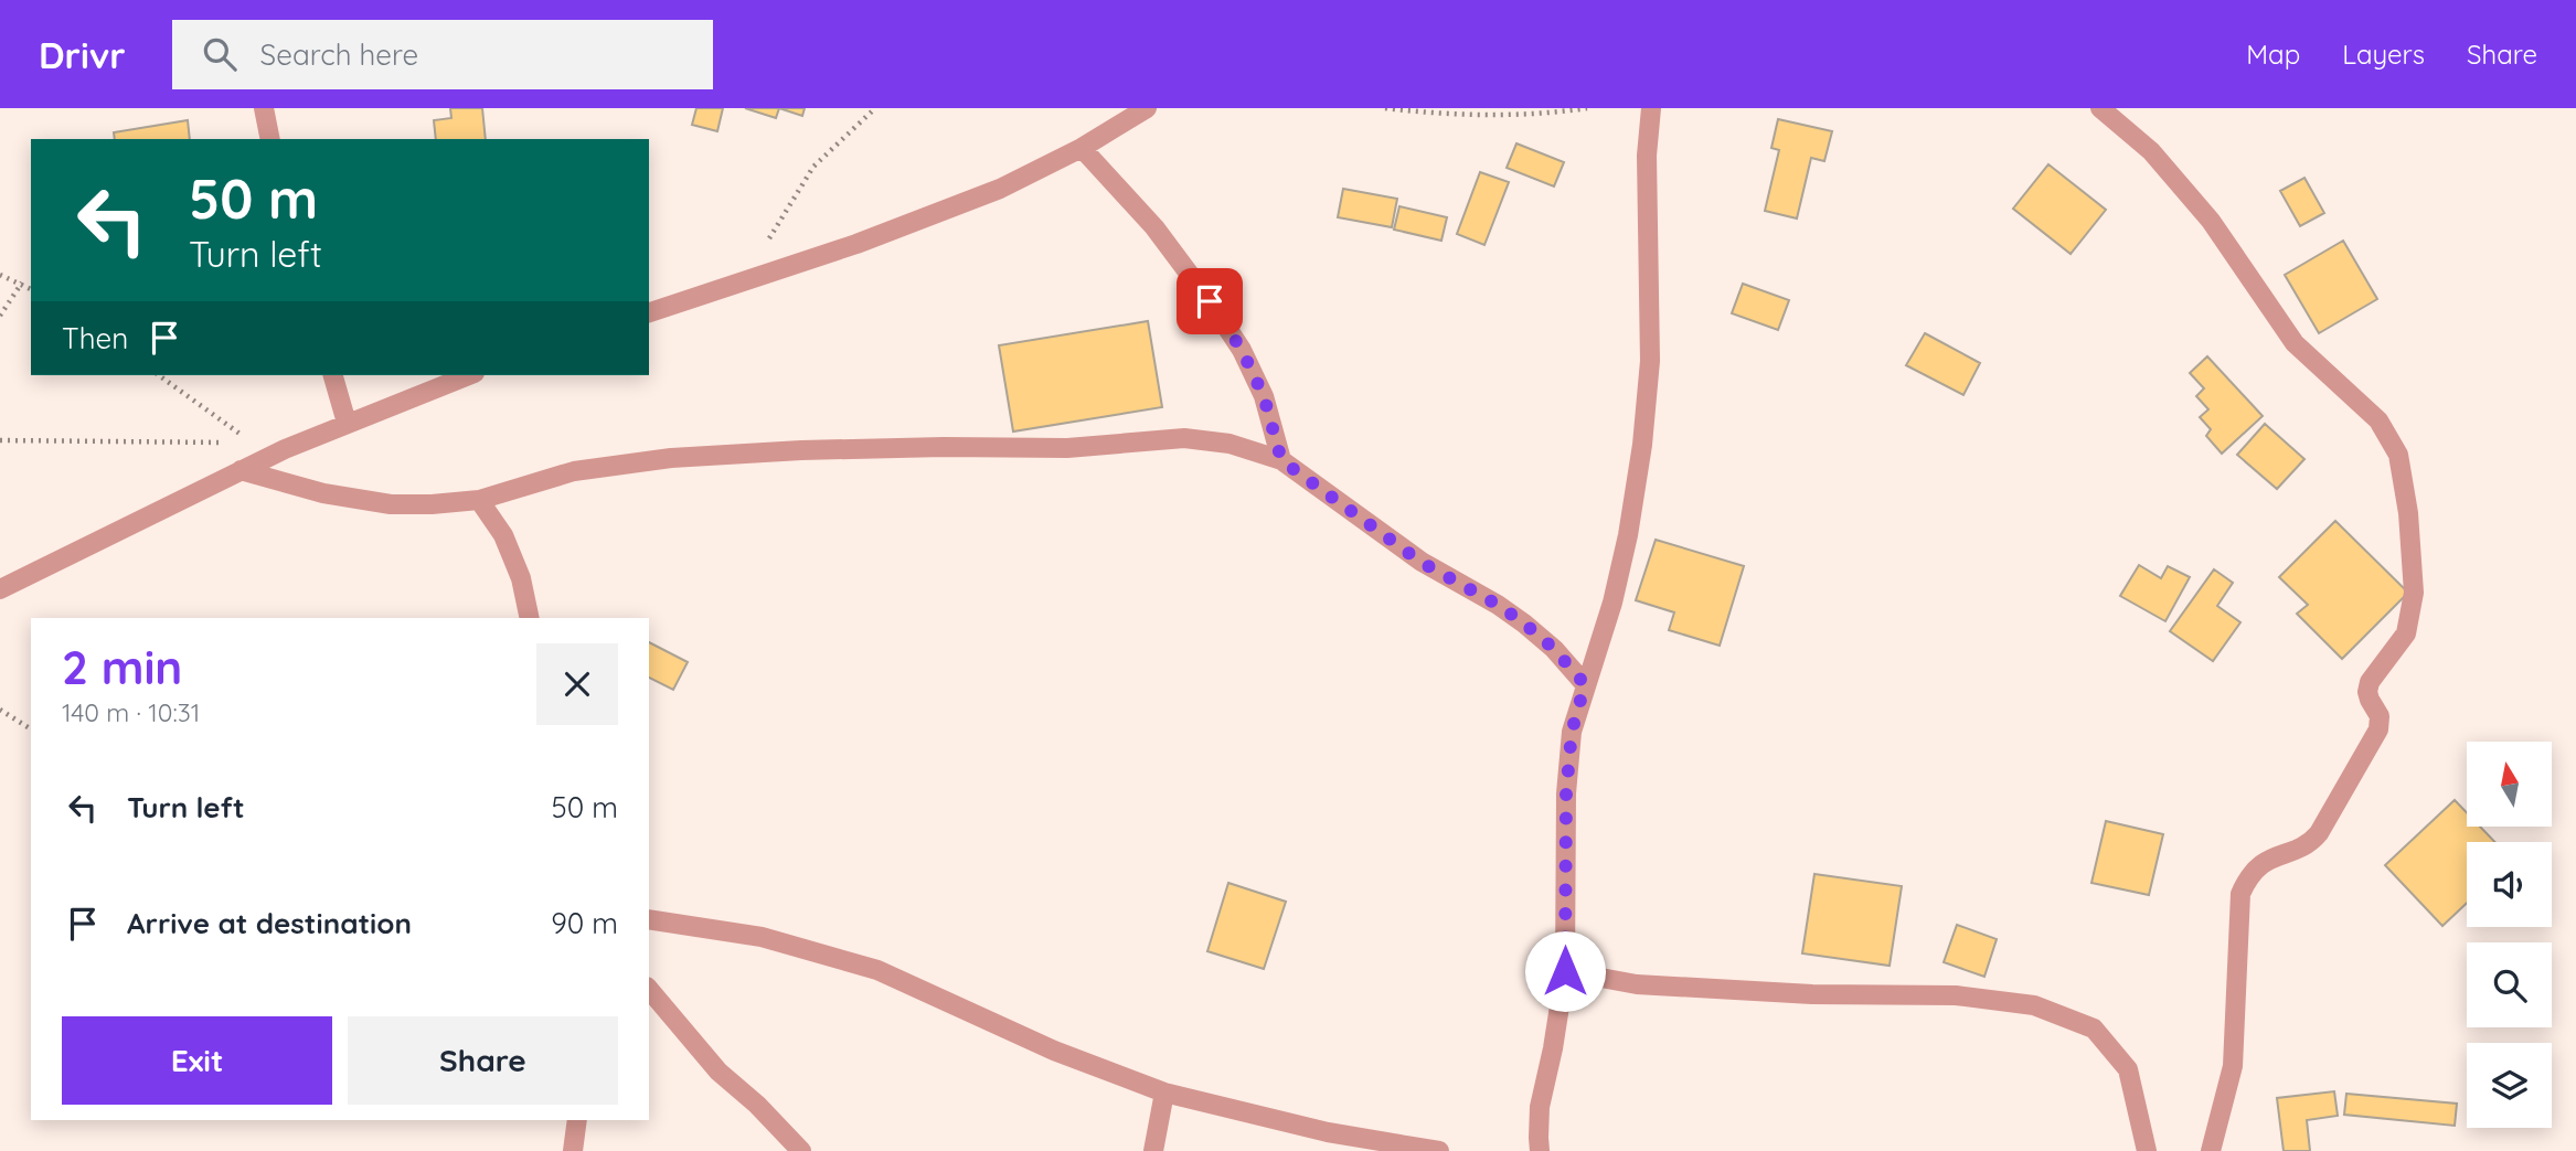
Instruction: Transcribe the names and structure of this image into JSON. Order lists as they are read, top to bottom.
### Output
{
  "north": "top",
  "page": {
    "header": "Drivr",
    "search": "Search here",
    "nav": ["Map", "Layers", "Share"],
    "turn": ["50 m", "Turn left"],
    "then": "Then",
    "heading": ["2 min", "140 m · 10:31"],
    "list": [
      {
        "name": "Turn left",
        "value": "50 m"
      },
      {
        "name": "Arrive at destination",
        "value": "90 m"
      }
    ],
    "buttons": ["Exit", "Share"]
  }
}
